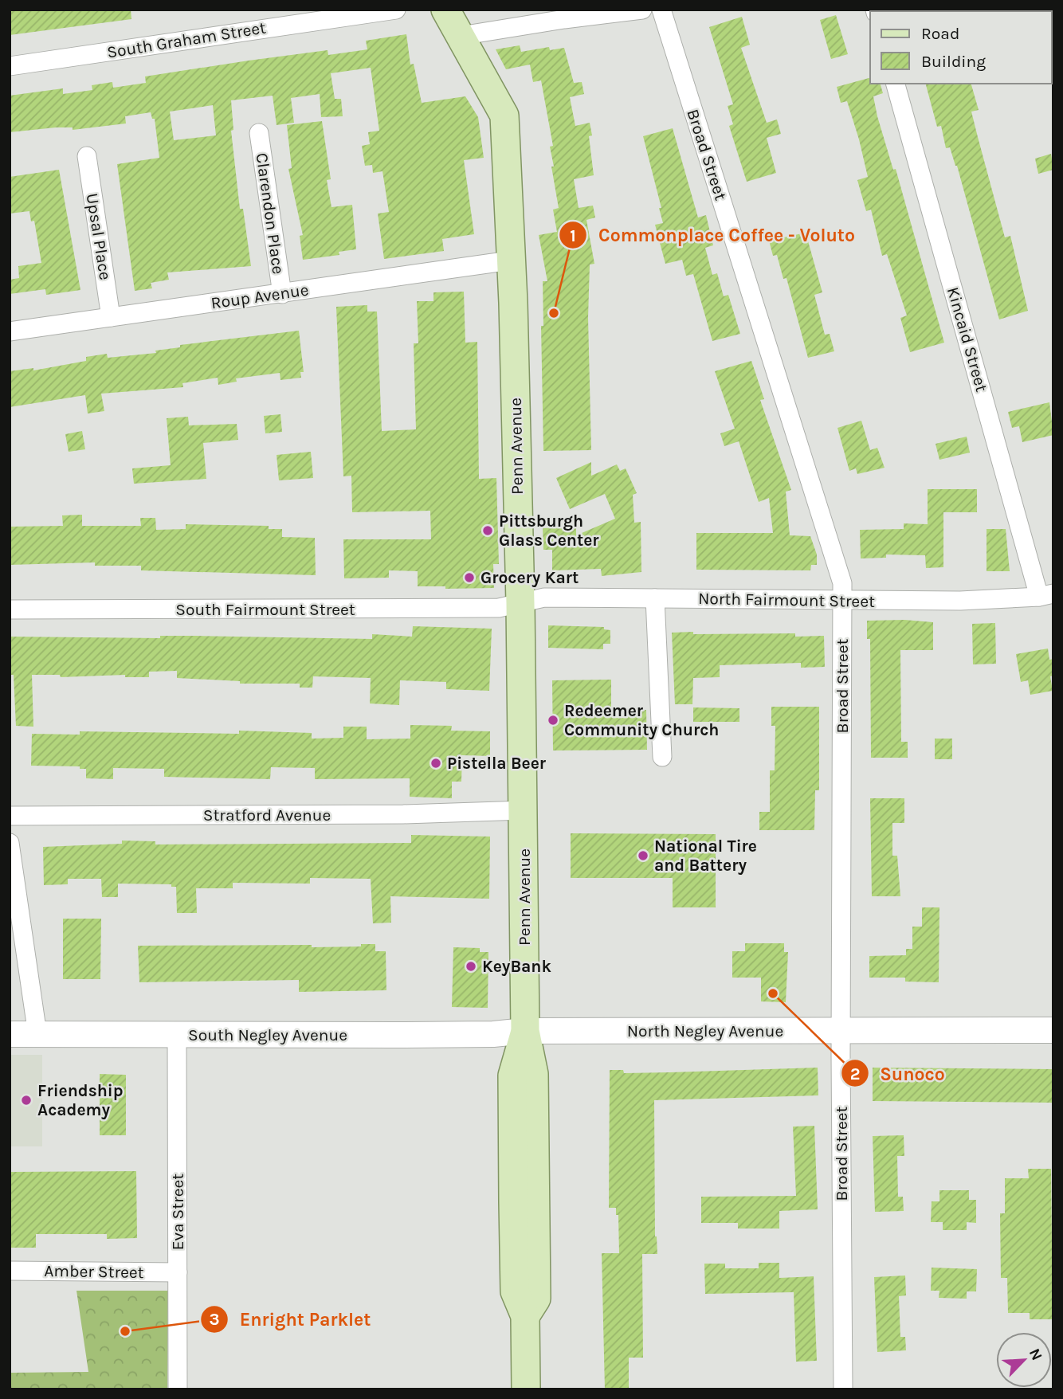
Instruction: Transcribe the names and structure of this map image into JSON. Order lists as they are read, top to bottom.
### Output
{
  "streets": {
    "main road": ["Penn Avenue", "North Negley Avenue", "South Negley Avenue"],
    "street": [
      "South Graham Street",
      "Broad Street",
      "Clarendon Place",
      "Upsal Place",
      "Roup Avenue",
      "Kincaid Street",
      "North Fairmount Street",
      "South Fairmount Street",
      "Stratford Avenue",
      "Eva Street",
      "Amber Street"
    ]
  },
  "crossings": [
    ["Broad Street", "North Fairmount Street"],
    ["Broad Street", "North Negley Avenue"],
    ["Clarendon Place", "Roup Avenue"],
    ["Upsal Place", "Roup Avenue"],
    ["Roup Avenue", "Penn Avenue"],
    ["Kincaid Street", "North Fairmount Street"],
    ["Penn Avenue", "North Fairmount Street"],
    ["Penn Avenue", "South Fairmount Street"],
    ["Penn Avenue", "Stratford Avenue"],
    ["Penn Avenue", "North Negley Avenue"],
    ["Penn Avenue", "South Negley Avenue"],
    ["North Fairmount Street", "South Fairmount Street"],
    ["North Negley Avenue", "South Negley Avenue"],
    ["South Negley Avenue", "Eva Street"],
    ["Eva Street", "Amber Street"]
  ],
  "places": [
    "Commonplace Coffee - Voluto",
    "Pittsburgh Glass Center",
    "Grocery Kart",
    "Redeemer Community Church",
    "Pistella Beer",
    "National Tire and Battery",
    "KeyBank",
    "Sunoco",
    "Friendship Academy",
    "Enright Parklet"
  ],
  "legend": ["Road", "Building"],
  "north": "top right"
}
